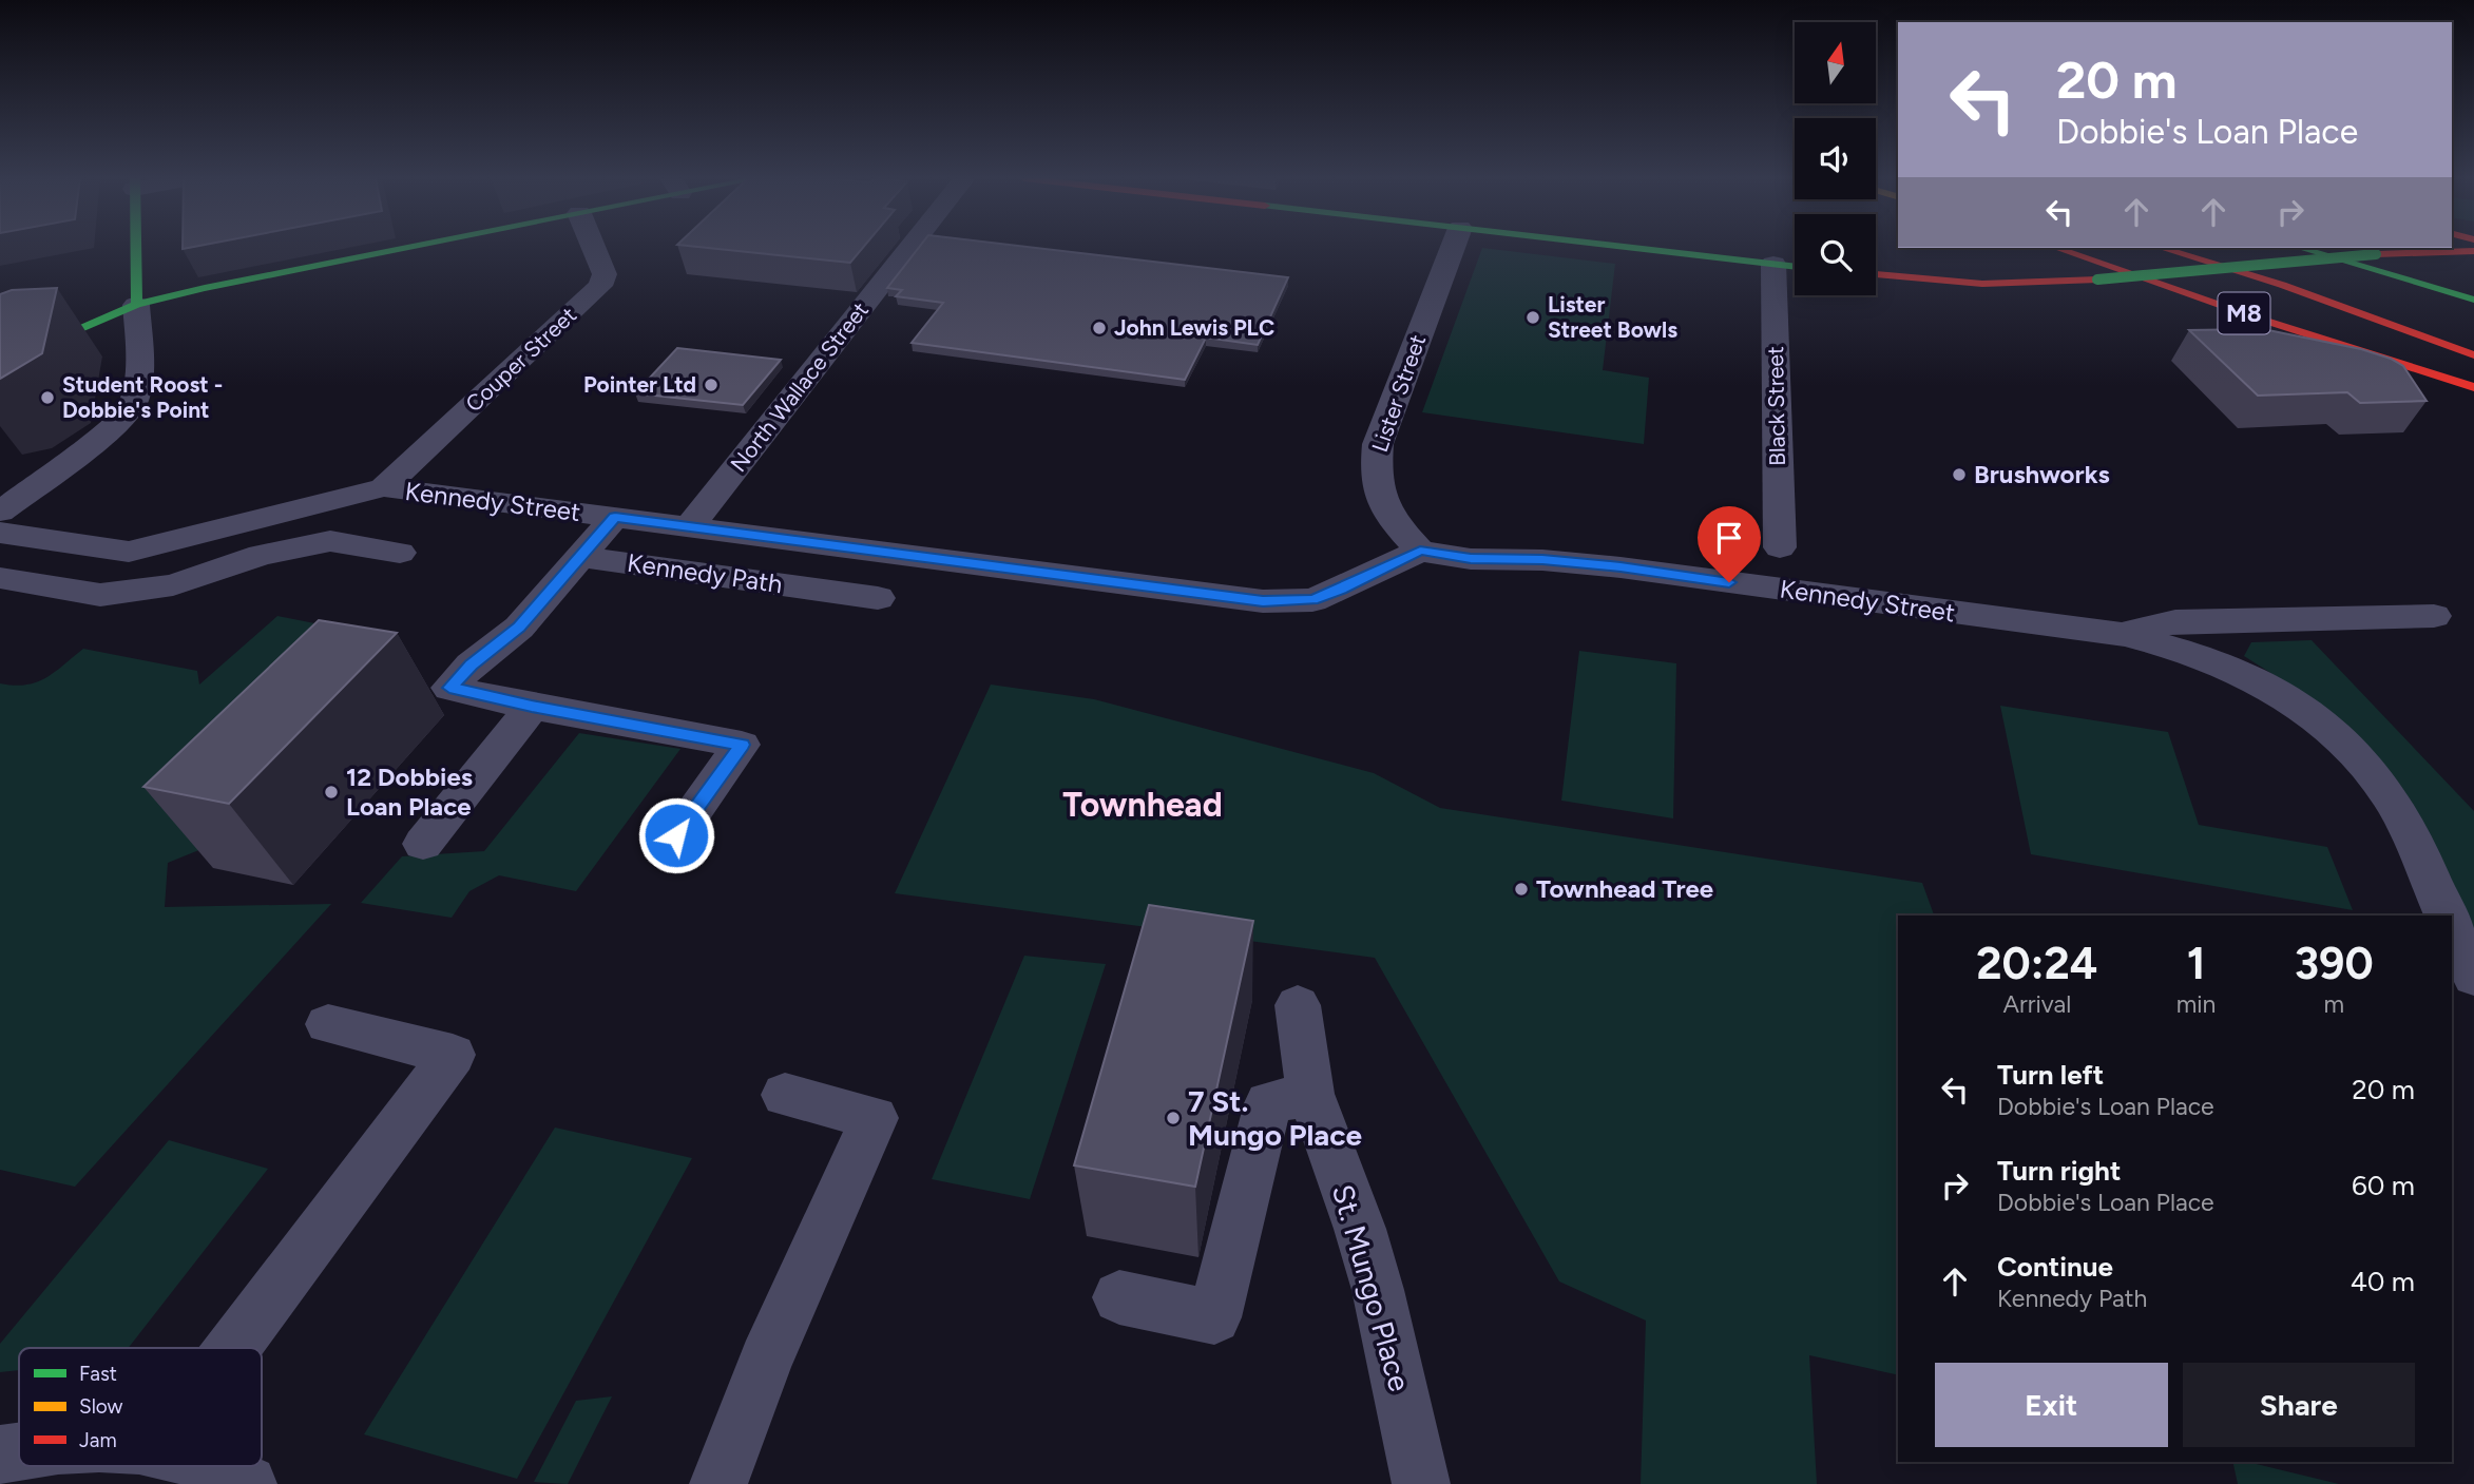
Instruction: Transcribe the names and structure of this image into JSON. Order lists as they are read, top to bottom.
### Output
{
  "streets": {
    "main road": ["M8"],
    "street": [
      "Couper Street",
      "North Wallace Street",
      "Lister Street",
      "Black Street",
      "Kennedy Street",
      "Kennedy Path",
      "St. Mungo Place"
    ]
  },
  "crossings": [
    ["Couper Street", "Kennedy Street"],
    ["North Wallace Street", "Kennedy Street"],
    ["Lister Street", "Kennedy Street"],
    ["Kennedy Street", "Kennedy Path"]
  ],
  "districts": ["Townhead"],
  "places": [
    "Lister Street Bowls",
    "John Lewis PLC",
    "Pointer Ltd",
    "Student Roost - Dobbie's Point",
    "Brushworks",
    "12 Dobbies Loan Place",
    "Townhead Tree",
    "7 St. Mungo Place"
  ],
  "legend": ["Fast", "Slow", "Jam"],
  "north": "top",
  "page": {
    "turn": ["20 m", "Dobbie's Loan Place"],
    "eta": [
      "20:24",
      "Arrival",
      "1",
      "min",
      "390",
      "m"
    ],
    "list": [
      {
        "name": "Turn left",
        "note": "Dobbie's Loan Place",
        "value": "20 m"
      },
      {
        "name": "Turn right",
        "note": "Dobbie's Loan Place",
        "value": "60 m"
      },
      {
        "name": "Continue",
        "note": "Kennedy Path",
        "value": "40 m"
      }
    ],
    "buttons": ["Exit", "Share"]
  }
}
